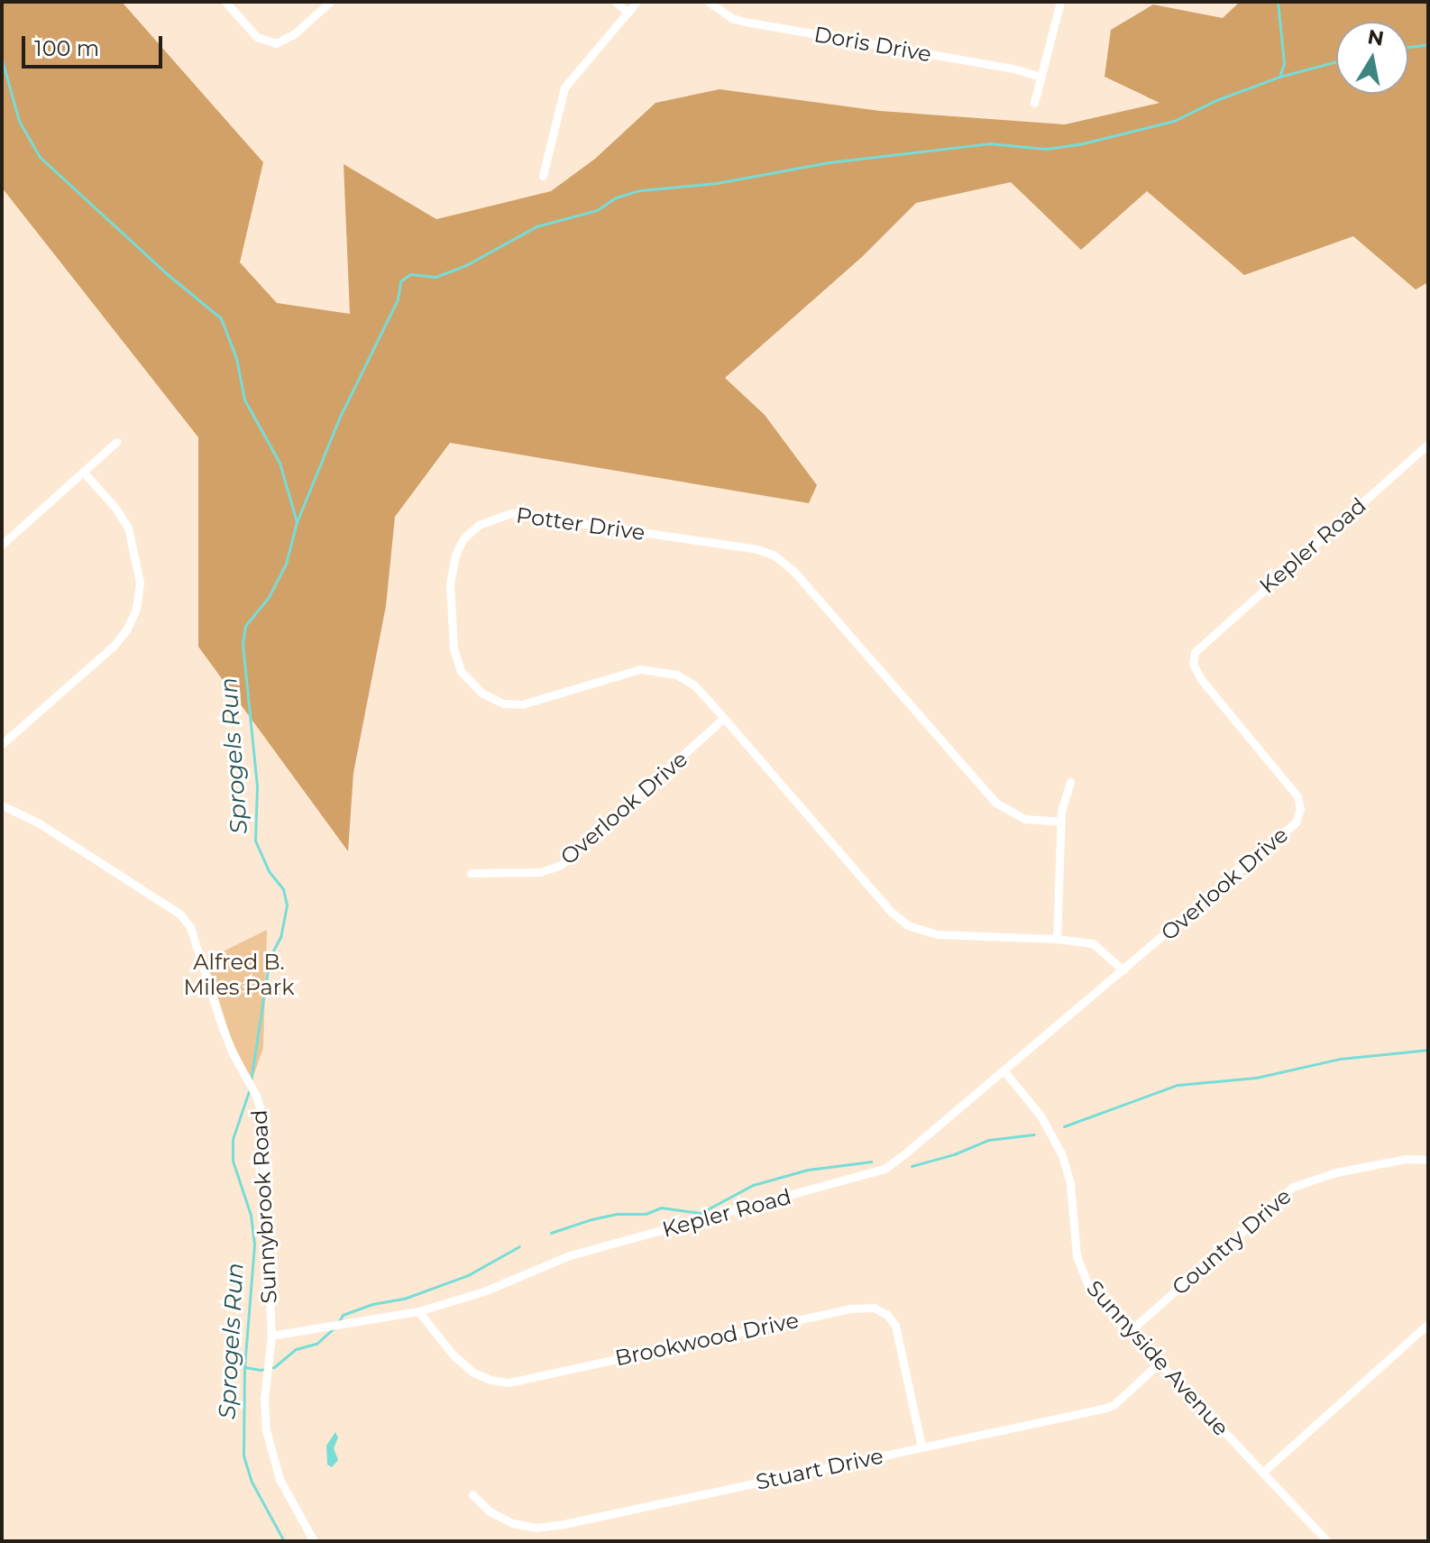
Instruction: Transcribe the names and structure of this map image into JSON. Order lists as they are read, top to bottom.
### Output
{
  "streets": {
    "street": [
      "Doris Drive",
      "Potter Drive",
      "Kepler Road",
      "Overlook Drive",
      "Sunnybrook Road",
      "Country Drive",
      "Brookwood Drive",
      "Sunnyside Avenue",
      "Stuart Drive"
    ]
  },
  "crossings": [
    ["Potter Drive", "Kepler Road"],
    ["Potter Drive", "Overlook Drive"],
    ["Kepler Road", "Overlook Drive"],
    ["Kepler Road", "Sunnybrook Road"],
    ["Kepler Road", "Brookwood Drive"],
    ["Kepler Road", "Sunnyside Avenue"],
    ["Country Drive", "Sunnyside Avenue"],
    ["Brookwood Drive", "Stuart Drive"],
    ["Sunnyside Avenue", "Stuart Drive"]
  ],
  "water": ["Sprogels Run"],
  "parks": ["Alfred B. Miles Park"],
  "scale_bar": "100 m",
  "north": "top"
}
